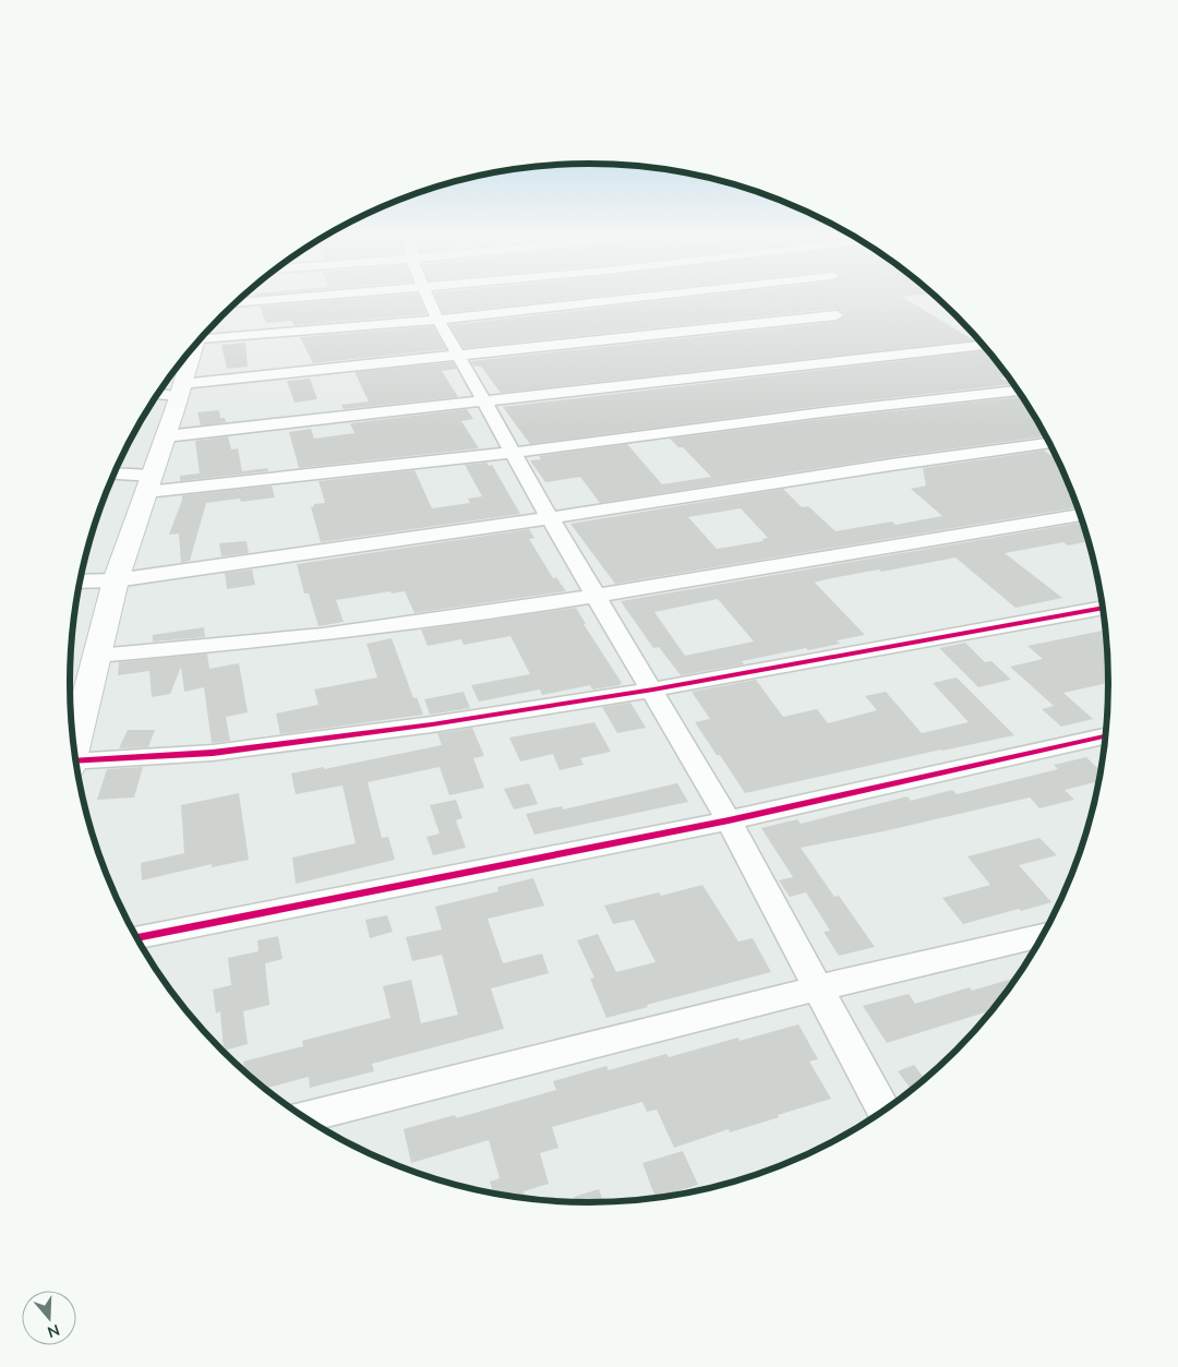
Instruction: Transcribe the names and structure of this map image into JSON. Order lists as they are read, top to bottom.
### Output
{
  "north": "bottom"
}
